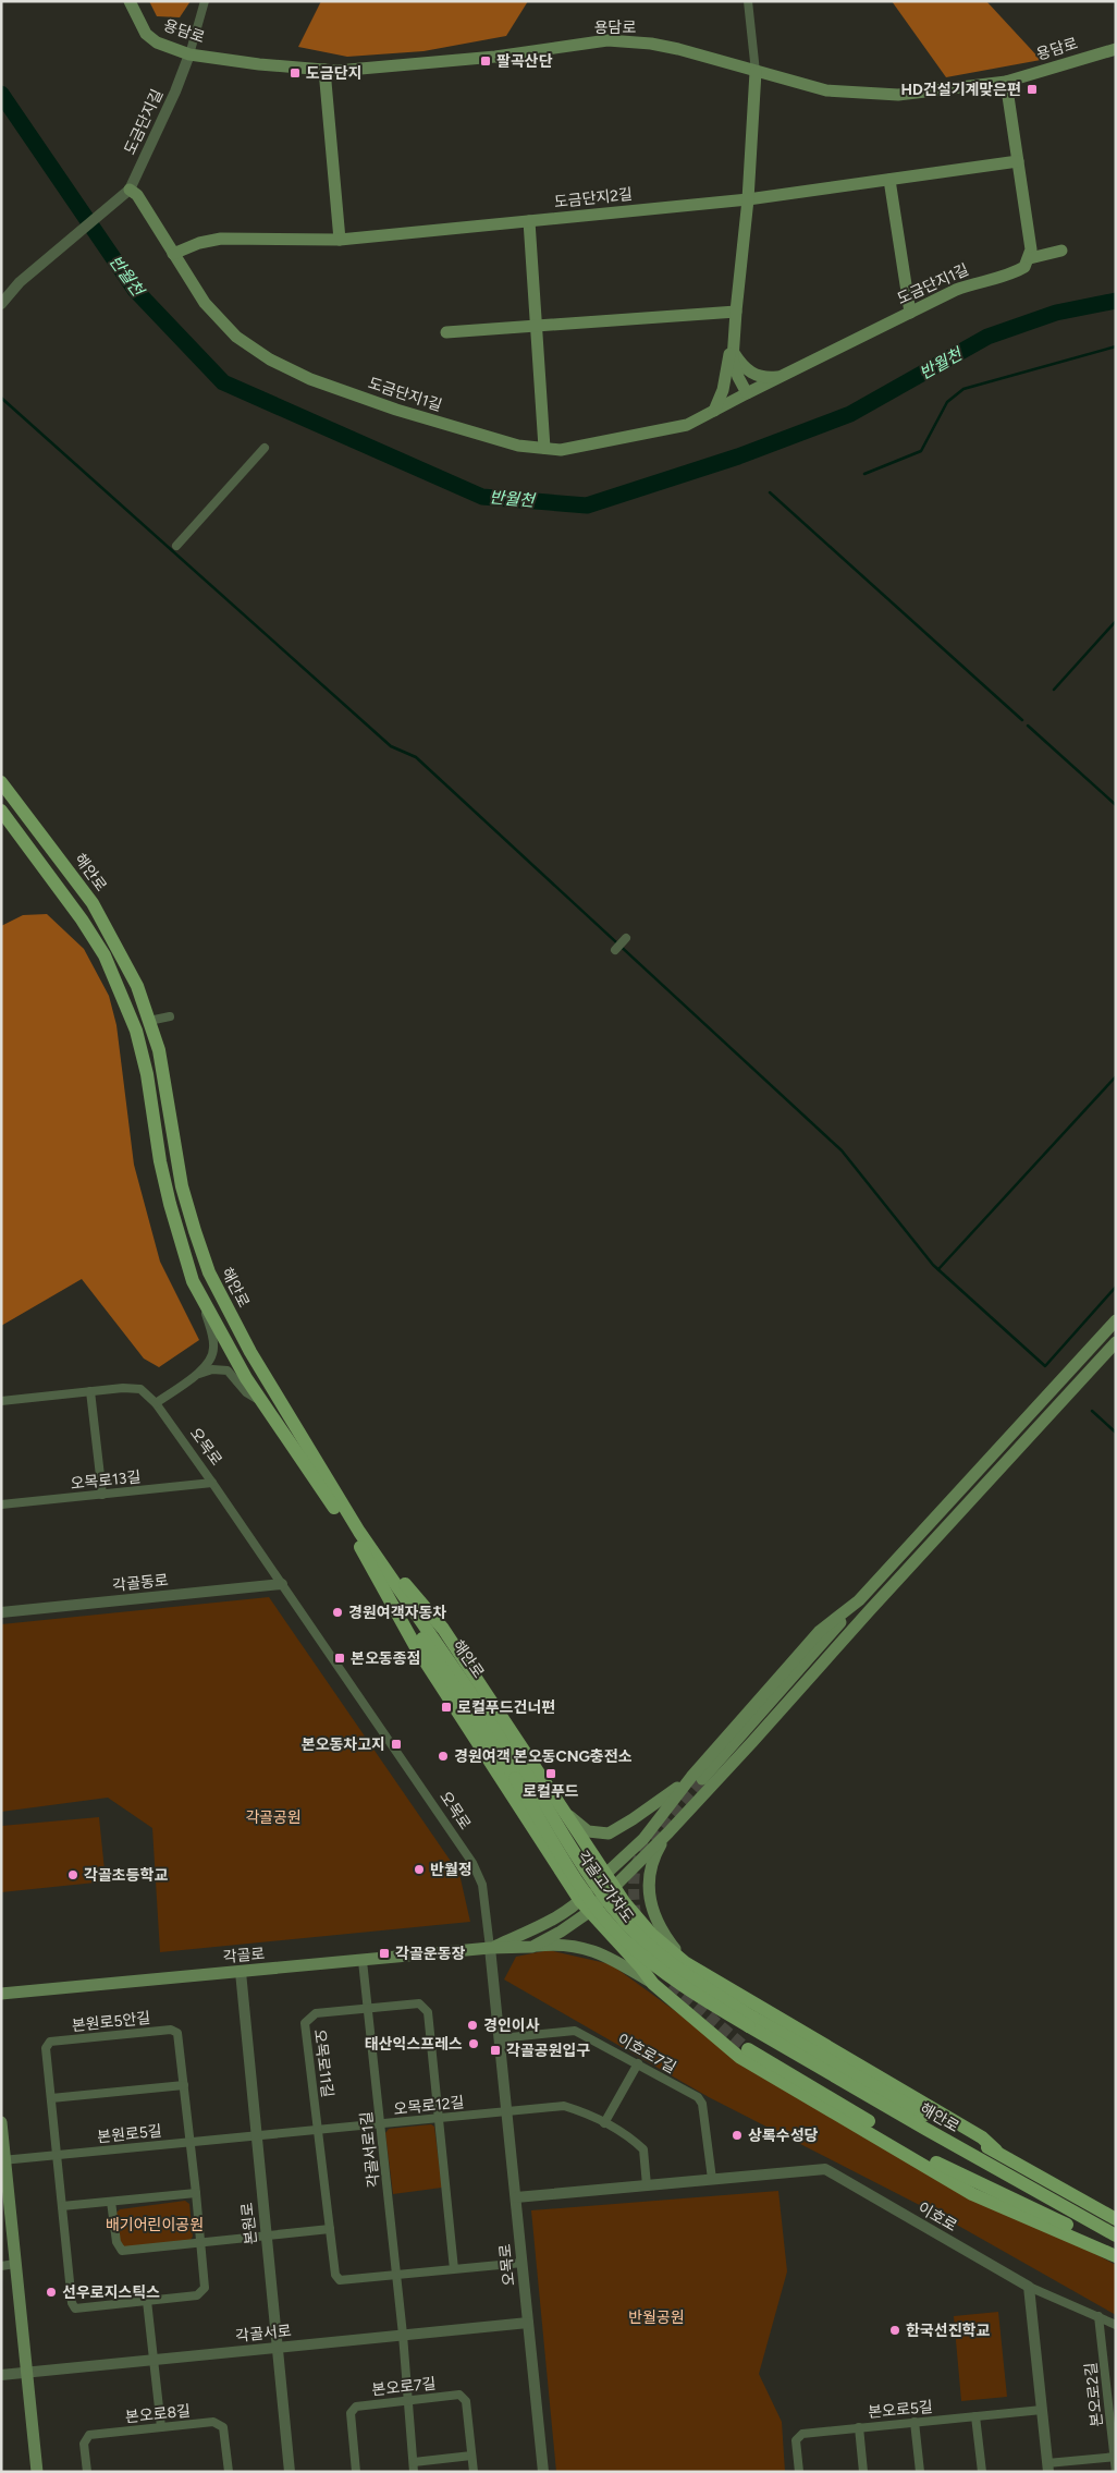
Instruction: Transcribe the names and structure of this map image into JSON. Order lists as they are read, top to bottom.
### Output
{
  "streets": {
    "main road": [
      "용담로",
      "도금단지2길",
      "도금단지1길",
      "해안로",
      "각골고가차도",
      "각골로"
    ],
    "street": [
      "도금단지길",
      "오목로",
      "오목로13길",
      "각골동로",
      "본원로5안길",
      "이호로7길",
      "오목로11길",
      "오목로12길",
      "본원로5길",
      "각골서로1길",
      "이호로",
      "본원로",
      "각골서로",
      "본오로7길",
      "본오로2길",
      "본오로5길",
      "본오로8길"
    ]
  },
  "crossings": [
    ["용담로", "도금단지길"],
    ["도금단지길", "도금단지1길"],
    ["도금단지2길", "도금단지1길"],
    ["해안로", "각골고가차도"],
    ["오목로", "오목로13길"],
    ["오목로", "각골동로"],
    ["오목로", "각골로"],
    ["오목로", "이호로7길"],
    ["오목로", "오목로11길"],
    ["오목로", "오목로12길"],
    ["오목로", "이호로"],
    ["오목로", "각골서로"],
    ["각골로", "각골서로1길"],
    ["각골로", "본원로"],
    ["본원로5안길", "본원로5길"],
    ["이호로7길", "이호로"],
    ["오목로11길", "오목로12길"],
    ["오목로11길", "각골서로1길"],
    ["오목로12길", "본원로5길"],
    ["오목로12길", "각골서로1길"],
    ["오목로12길", "본원로"],
    ["본원로5길", "본원로"],
    ["각골서로1길", "각골서로"],
    ["각골서로1길", "본오로7길"],
    ["본원로", "각골서로"]
  ],
  "water": ["반월천"],
  "parks": ["각골공원", "배기어린이공원", "반월공원"],
  "places": {
    "transit": [
      "팔곡산단",
      "도금단지",
      "HD건설기계맞은편",
      "본오동종점",
      "로컬푸드건너편",
      "본오동차고지",
      "로컬푸드",
      "각골운동장",
      "각골공원입구"
    ],
    "other": [
      "경원여객자동차",
      "경원여객 본오동CNG충전소",
      "반월정",
      "각골초등학교",
      "경인이사",
      "태산익스프레스",
      "상록수성당",
      "선우로지스틱스",
      "한국선진학교"
    ]
  }
}
